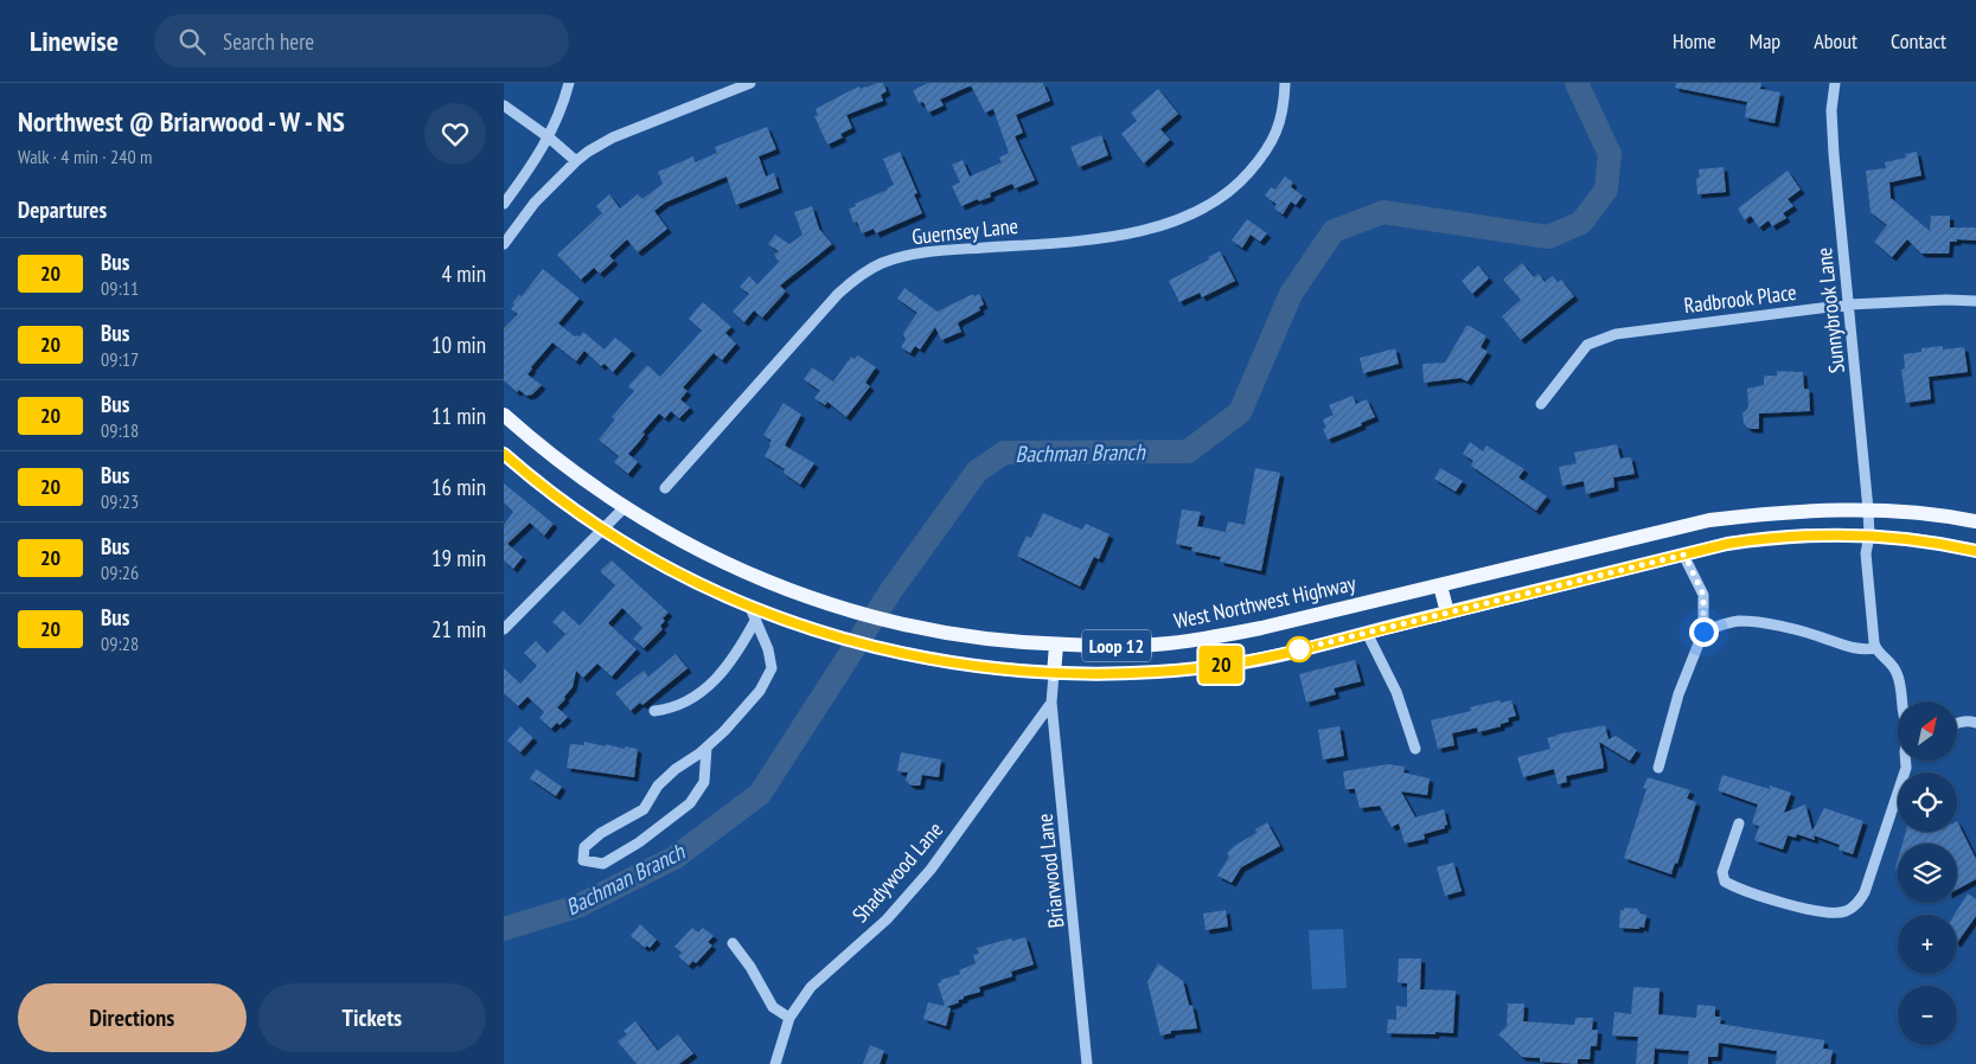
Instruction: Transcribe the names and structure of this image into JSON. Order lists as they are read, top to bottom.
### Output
{
  "streets": {
    "main road": ["West Northwest Highway", "Loop 12"],
    "street": [
      "Guernsey Lane",
      "Radbrook Place",
      "Sunnybrook Lane",
      "Briarwood Lane",
      "Shadywood Lane"
    ]
  },
  "crossings": [
    ["Radbrook Place", "Sunnybrook Lane"],
    ["Sunnybrook Lane", "West Northwest Highway"],
    ["Sunnybrook Lane", "Loop 12"],
    ["Loop 12", "Briarwood Lane"],
    ["Briarwood Lane", "Shadywood Lane"]
  ],
  "water": ["Bachman Branch"],
  "lines": ["bus line 20"],
  "north": "top right",
  "page": {
    "header": "Linewise",
    "search": "Search here",
    "nav": [
      "Home",
      "Map",
      "About",
      "Contact"
    ],
    "heading": [
      ["Northwest @ Briarwood - W - NS", "Walk · 4 min · 240 m"],
      "Departures"
    ],
    "on_map": "20",
    "list": [
      {
        "mark": "20",
        "name": "Bus",
        "note": "09:11",
        "value": "4 min"
      },
      {
        "mark": "20",
        "name": "Bus",
        "note": "09:17",
        "value": "10 min"
      },
      {
        "mark": "20",
        "name": "Bus",
        "note": "09:18",
        "value": "11 min"
      },
      {
        "mark": "20",
        "name": "Bus",
        "note": "09:23",
        "value": "16 min"
      },
      {
        "mark": "20",
        "name": "Bus",
        "note": "09:26",
        "value": "19 min"
      },
      {
        "mark": "20",
        "name": "Bus",
        "note": "09:28",
        "value": "21 min"
      }
    ],
    "map_buttons": ["+", "−"],
    "buttons": ["Directions", "Tickets"]
  }
}
